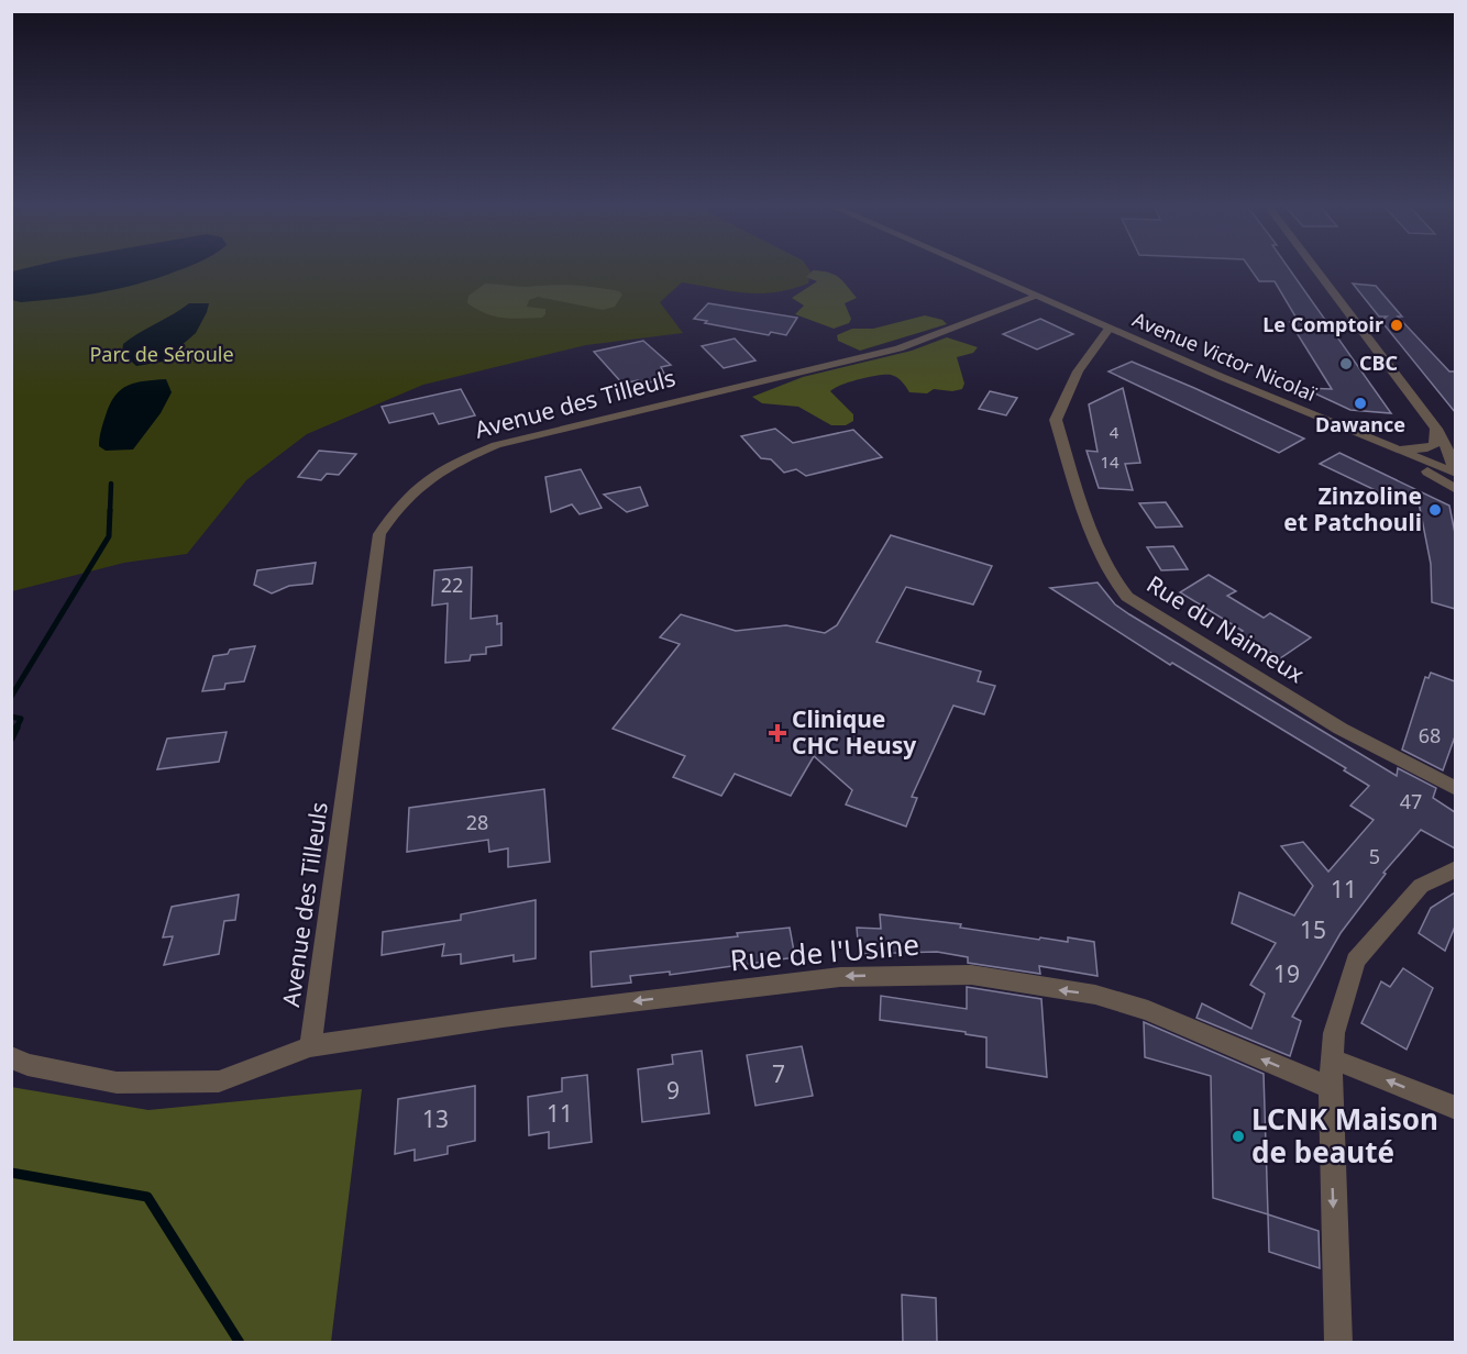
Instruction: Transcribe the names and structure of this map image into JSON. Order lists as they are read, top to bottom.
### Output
{
  "streets": {
    "street": [
      "Avenue Victor Nicolaï",
      "Avenue des Tilleuls",
      "Rue du Naimeux",
      "Rue de l'Usine"
    ]
  },
  "crossings": [
    ["Avenue Victor Nicolaï", "Avenue des Tilleuls"],
    ["Avenue Victor Nicolaï", "Rue du Naimeux"],
    ["Avenue des Tilleuls", "Rue de l'Usine"]
  ],
  "one_way": ["Rue de l'Usine"],
  "parks": ["Parc de Séroule"],
  "places": {
    "other": [
      "Le Comptoir",
      "CBC",
      "Dawance",
      "Zinzoline et Patchouli",
      "LCNK Maison de beauté"
    ],
    "health": ["Clinique CHC Heusy"]
  },
  "house_numbers": [
    "4",
    "14",
    "22",
    "68",
    "47",
    "28",
    "5",
    "11",
    "15",
    "19",
    "7",
    "9",
    "11",
    "13"
  ]
}
